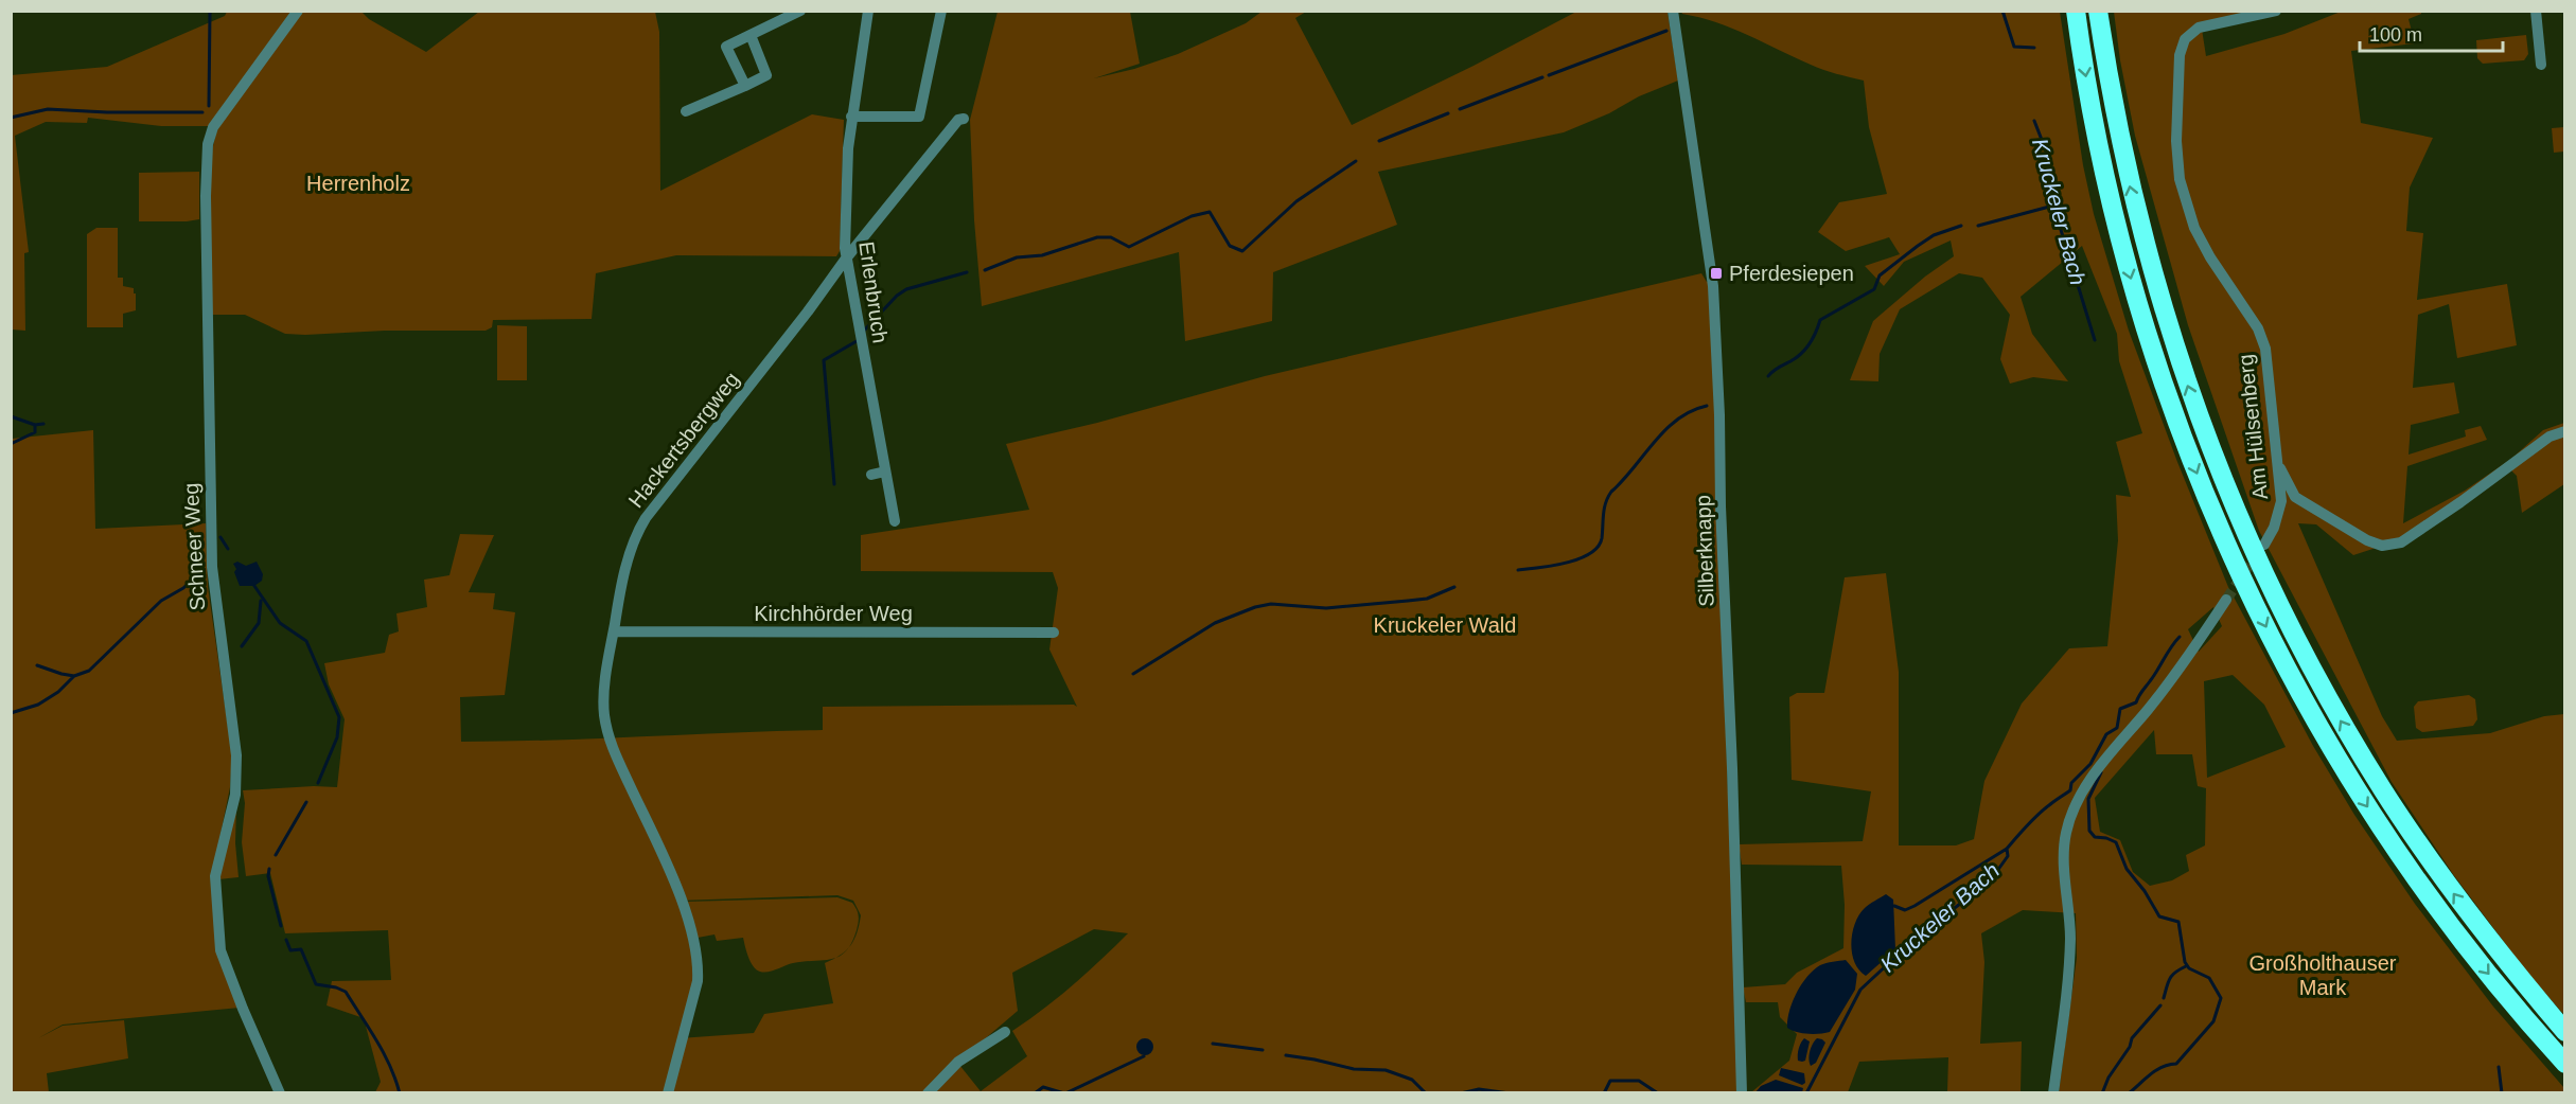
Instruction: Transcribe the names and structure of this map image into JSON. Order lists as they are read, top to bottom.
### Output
{
  "streets": {
    "street": [
      "Erlenbruch",
      "Am Hülsenberg",
      "Hackertsbergweg",
      "Schneer Weg",
      "Silberknapp",
      "Kirchhörder Weg"
    ]
  },
  "crossings": [
    ["Erlenbruch", "Hackertsbergweg"],
    ["Hackertsbergweg", "Kirchhörder Weg"]
  ],
  "water": ["Kruckeler Bach"],
  "parks": ["Herrenholz", "Kruckeler Wald", "Großholthauser Mark"],
  "places": {
    "transit": ["Pferdesiepen"]
  },
  "scale_bar": "100 m"
}
